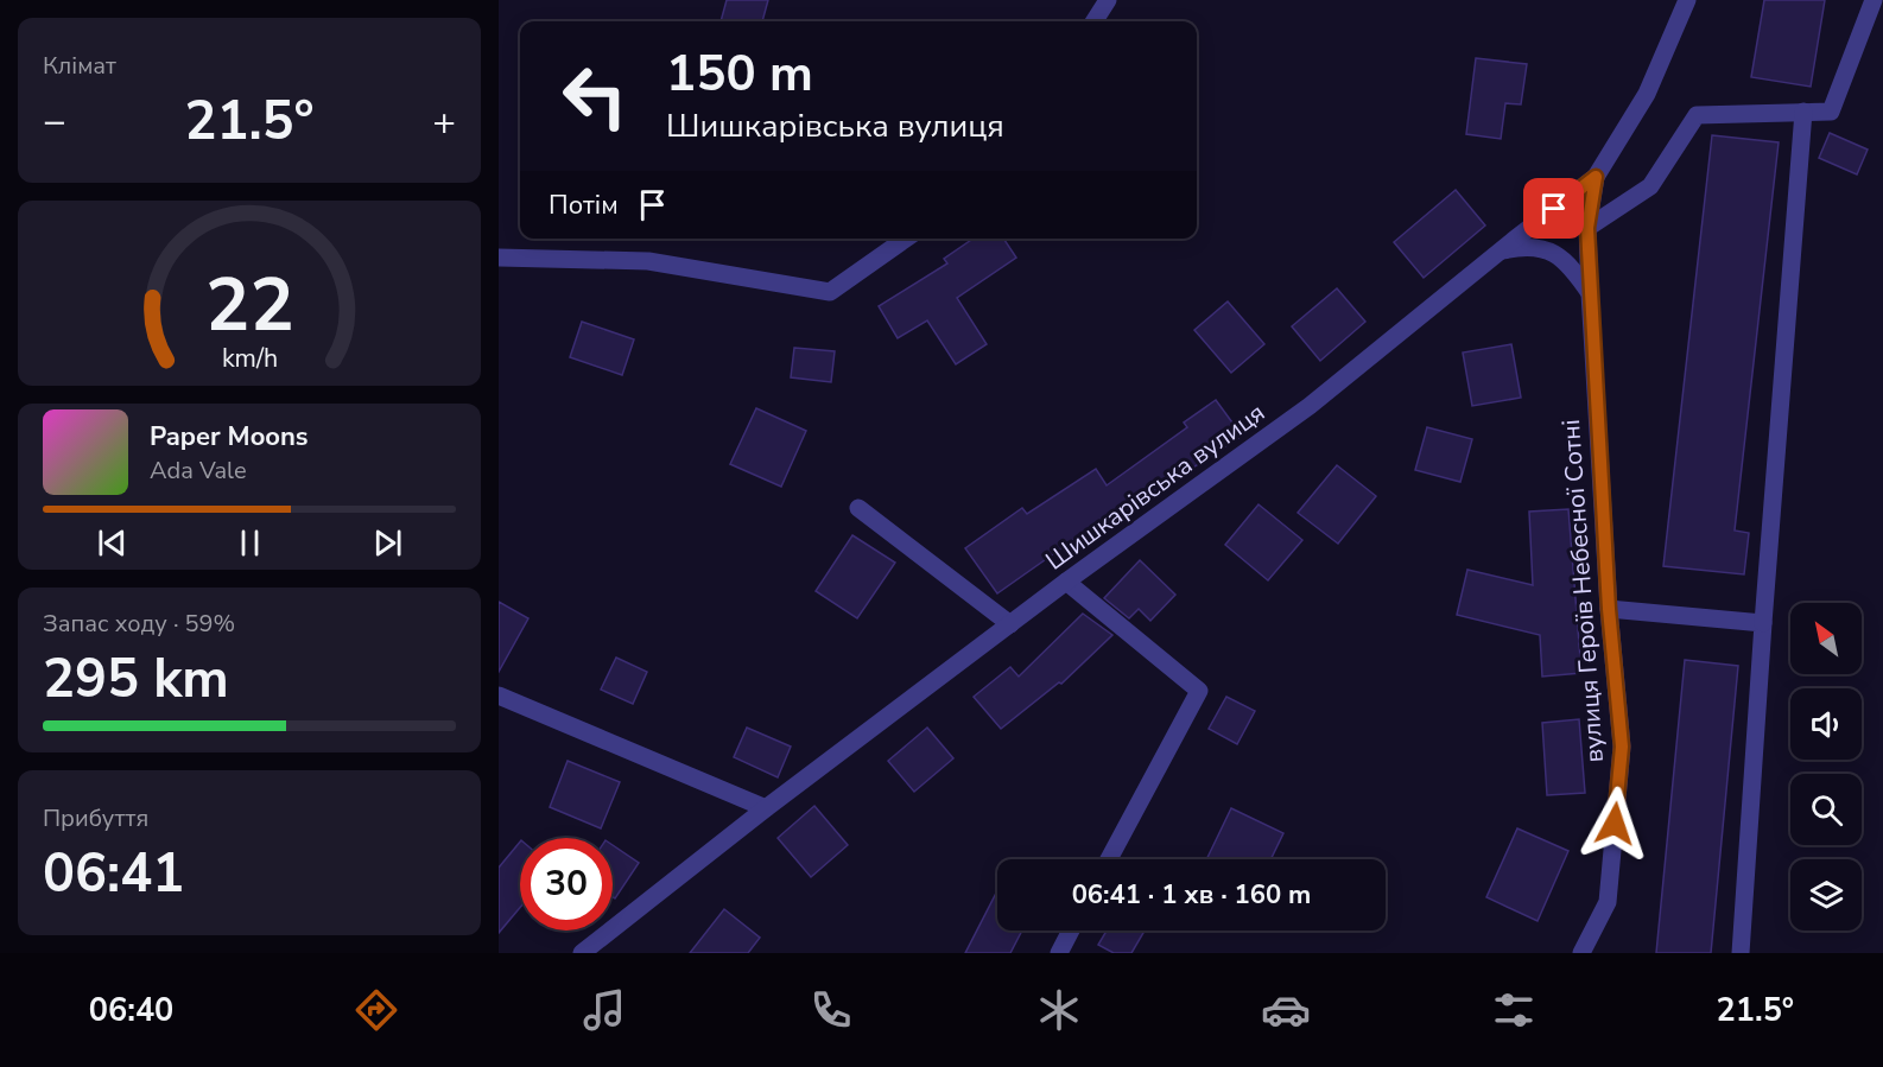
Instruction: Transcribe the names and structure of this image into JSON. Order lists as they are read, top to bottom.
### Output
{
  "streets": {
    "street": ["Шишкарівська вулиця", "вулиця Героїв Небесної Сотні"]
  },
  "crossings": [
    ["Шишкарівська вулиця", "вулиця Героїв Небесної Сотні"]
  ],
  "north": "top left",
  "page": {
    "tile": [
      "Клімат",
      ["Запас ходу · 59%", "295 km"],
      ["Прибуття", "06:41"]
    ],
    "turn": ["150 m", "Шишкарівська вулиця"],
    "heat": ["−", "21.5°", "+"],
    "then": "Потім",
    "song": ["Paper Moons", "Ada Vale"],
    "limit": "30",
    "trip": "06:41 · 1 хв · 160 m",
    "tabs": ["06:40", "21.5°"],
    "gauge": ["22", "km/h"]
  }
}
